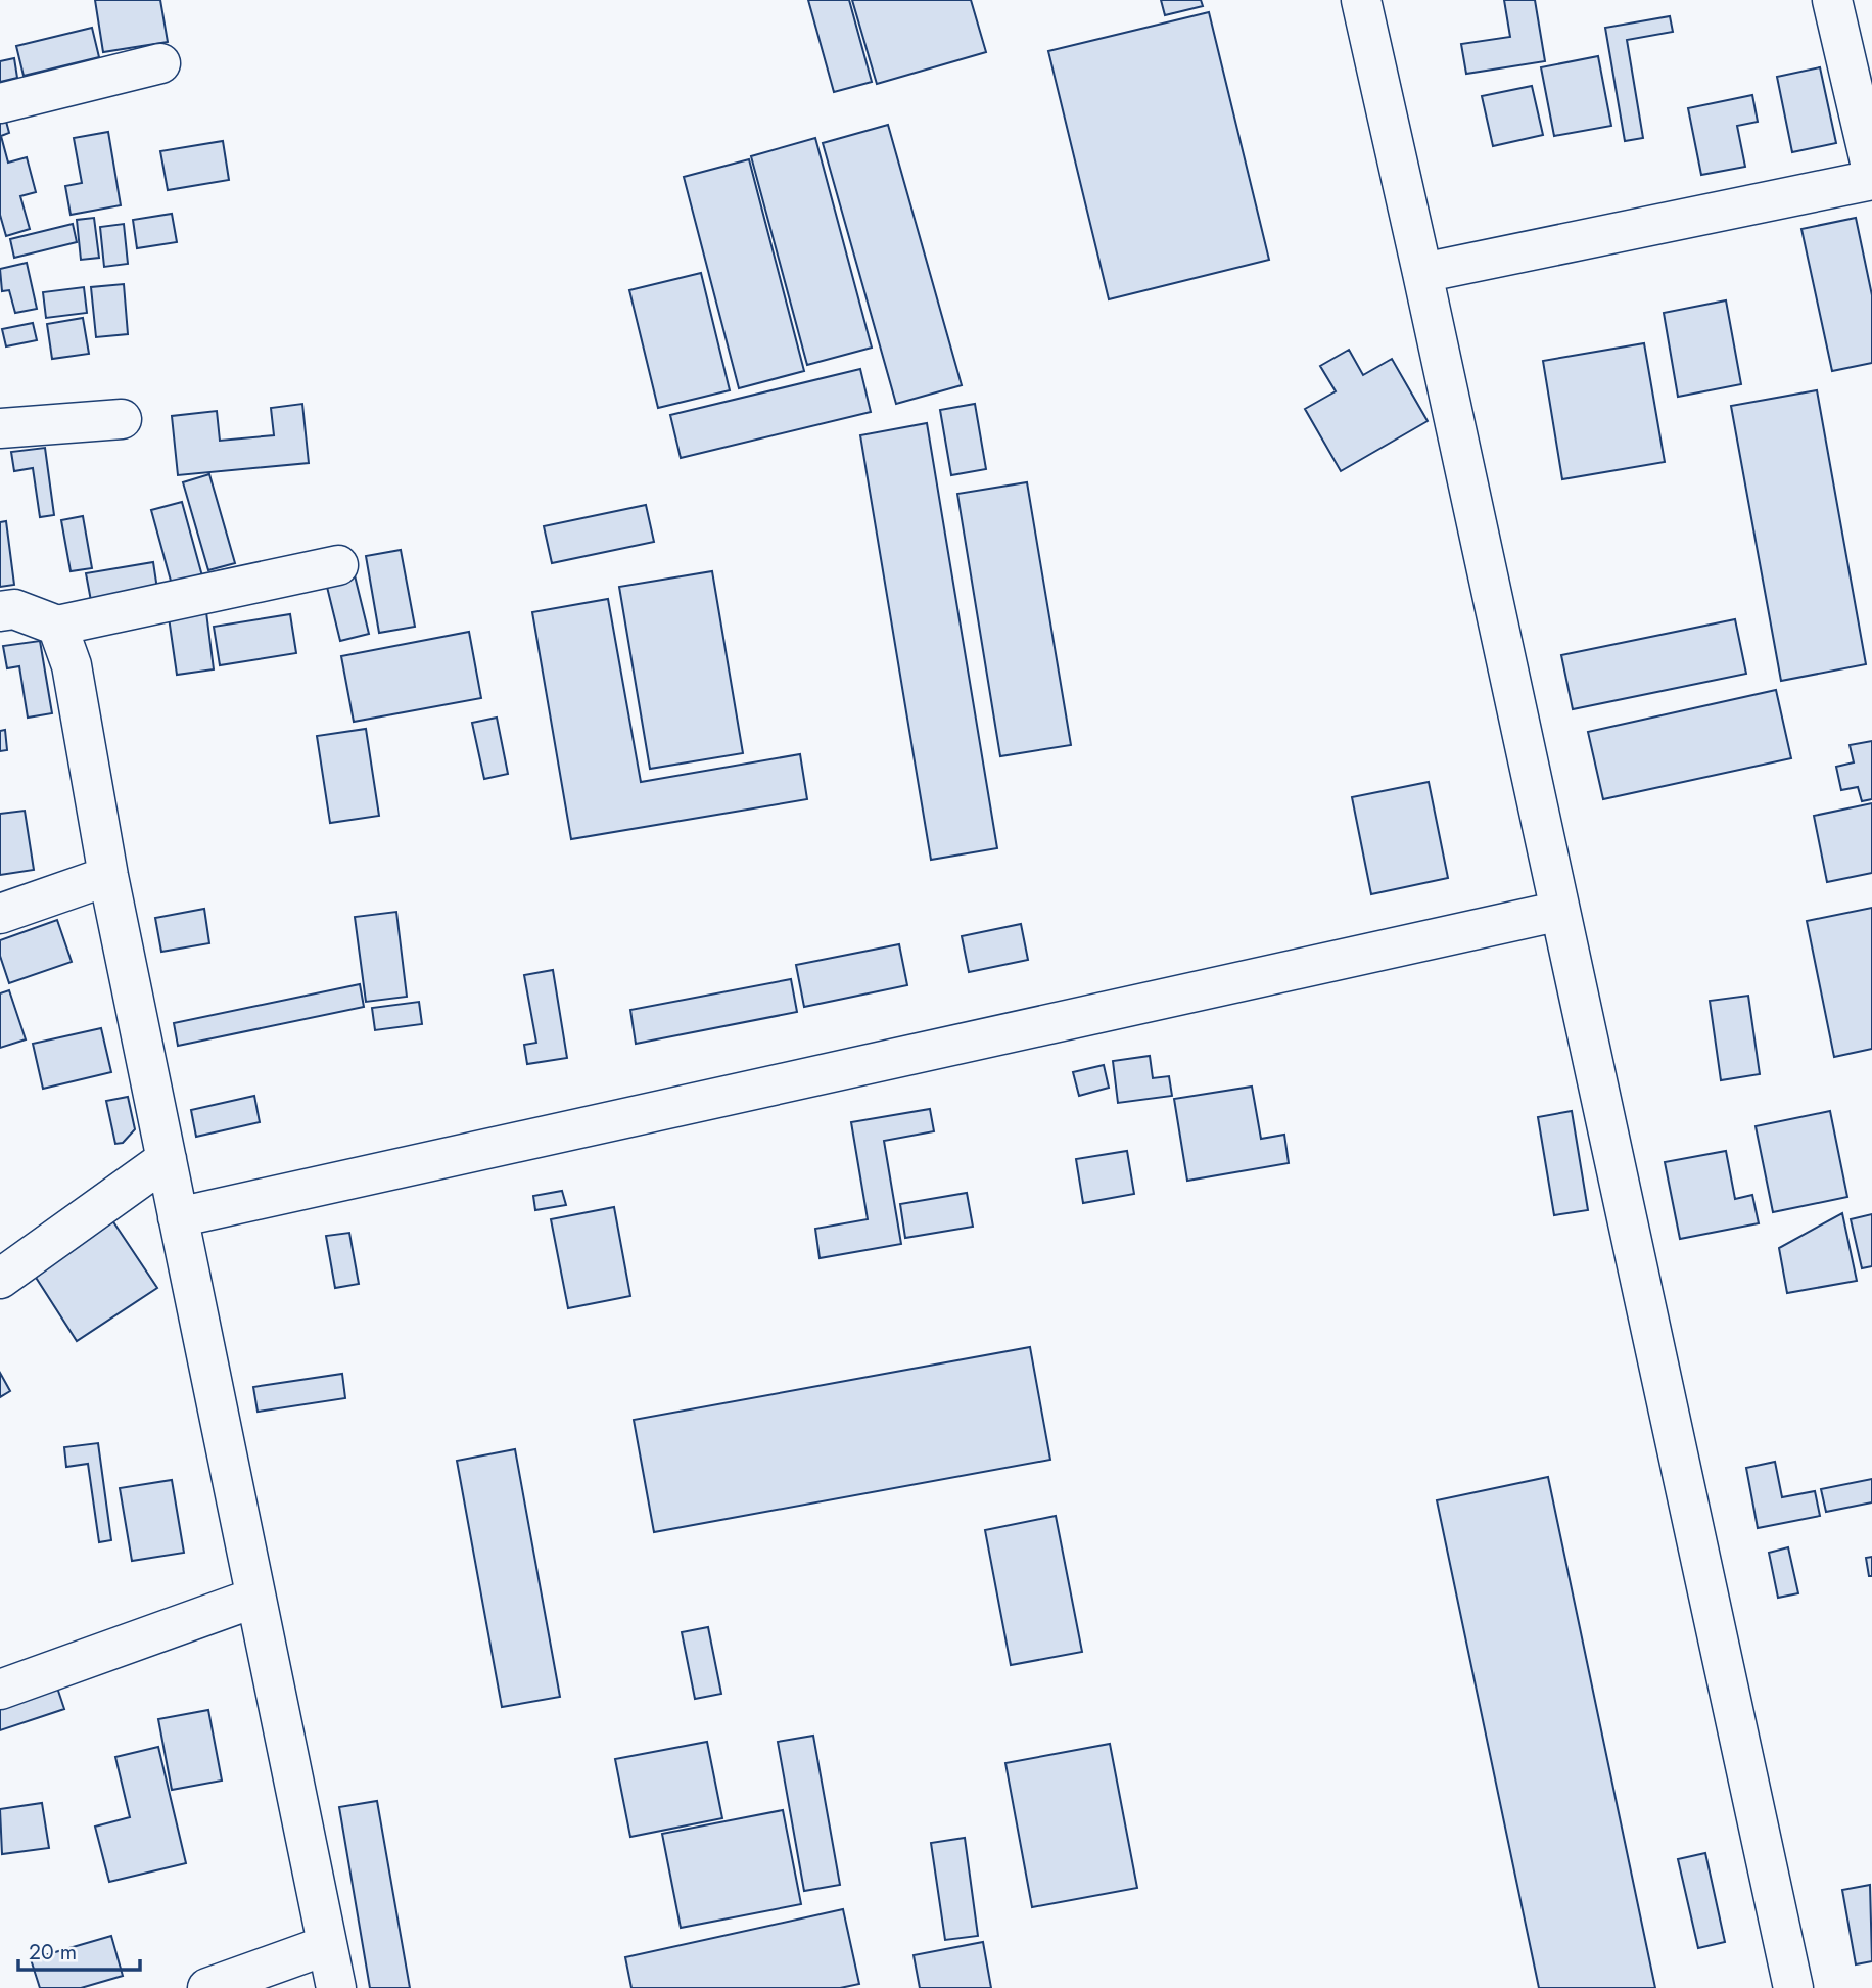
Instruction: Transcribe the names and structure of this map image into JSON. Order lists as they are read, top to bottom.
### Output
{
  "scale_bar": "20 m"
}
